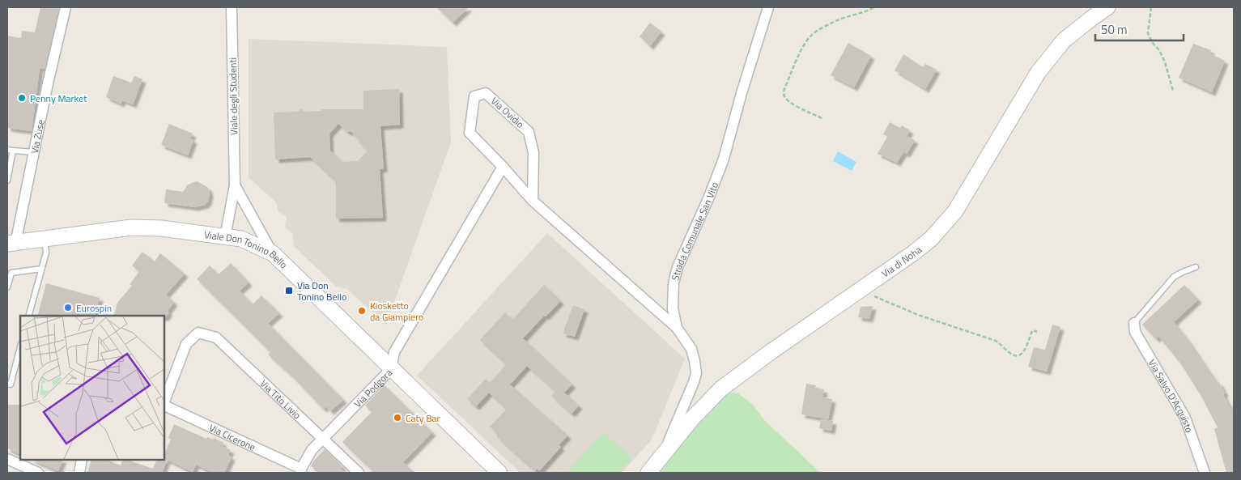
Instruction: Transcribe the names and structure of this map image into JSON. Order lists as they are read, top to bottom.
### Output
{
  "streets": {
    "street": [
      "Viale degli Studenti",
      "Via Ovidio",
      "Via Zuse",
      "Strada Comunale San Vito",
      "Viale Don Tonino Bello",
      "Via di Noha",
      "Via Podgora",
      "Via Salvo D'Acquisto",
      "Via Tito Livio",
      "Via Cicerone"
    ]
  },
  "crossings": [
    ["Viale degli Studenti", "Viale Don Tonino Bello"],
    ["Via Ovidio", "Strada Comunale San Vito"],
    ["Via Ovidio", "Via Podgora"],
    ["Via Zuse", "Viale Don Tonino Bello"],
    ["Strada Comunale San Vito", "Via di Noha"],
    ["Viale Don Tonino Bello", "Via Podgora"],
    ["Via Podgora", "Via Tito Livio"],
    ["Via Podgora", "Via Cicerone"]
  ],
  "places": {
    "other": [
      "Penny Market",
      "Eurospin",
      "Kiosketto da Giampiero",
      "Caty Bar"
    ],
    "transit": ["Via Don Tonino Bello"]
  },
  "scale_bar": "50 m"
}
